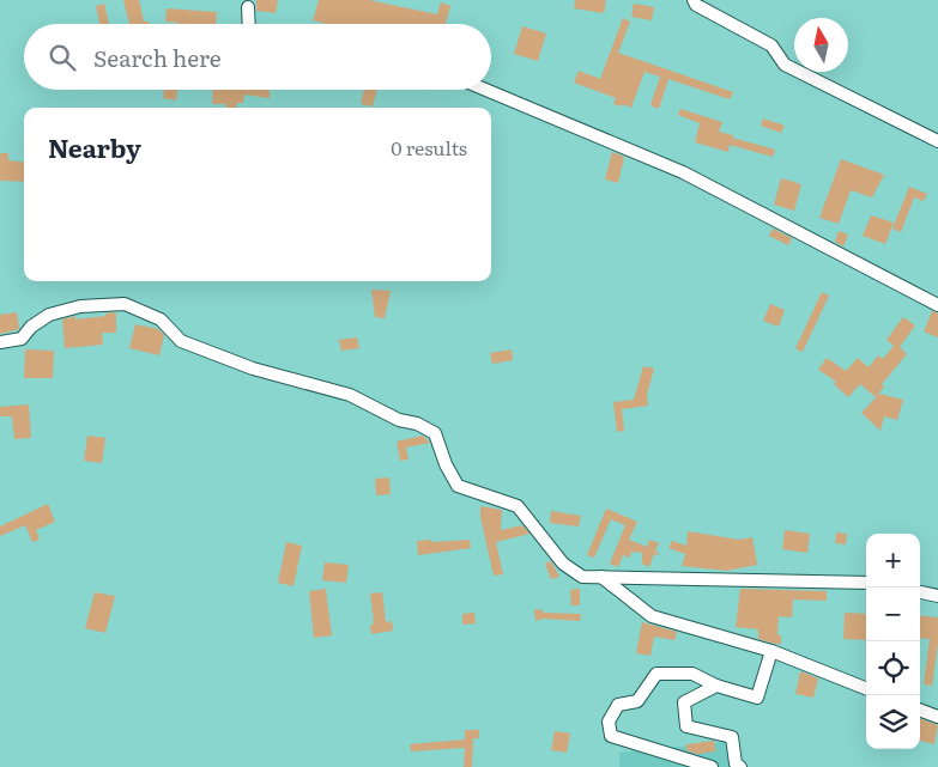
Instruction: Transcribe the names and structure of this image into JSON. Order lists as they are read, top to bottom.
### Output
{
  "north": "top",
  "page": {
    "search": "Search here",
    "heading": ["Nearby", "0 results"],
    "map_buttons": ["+", "−"]
  }
}
